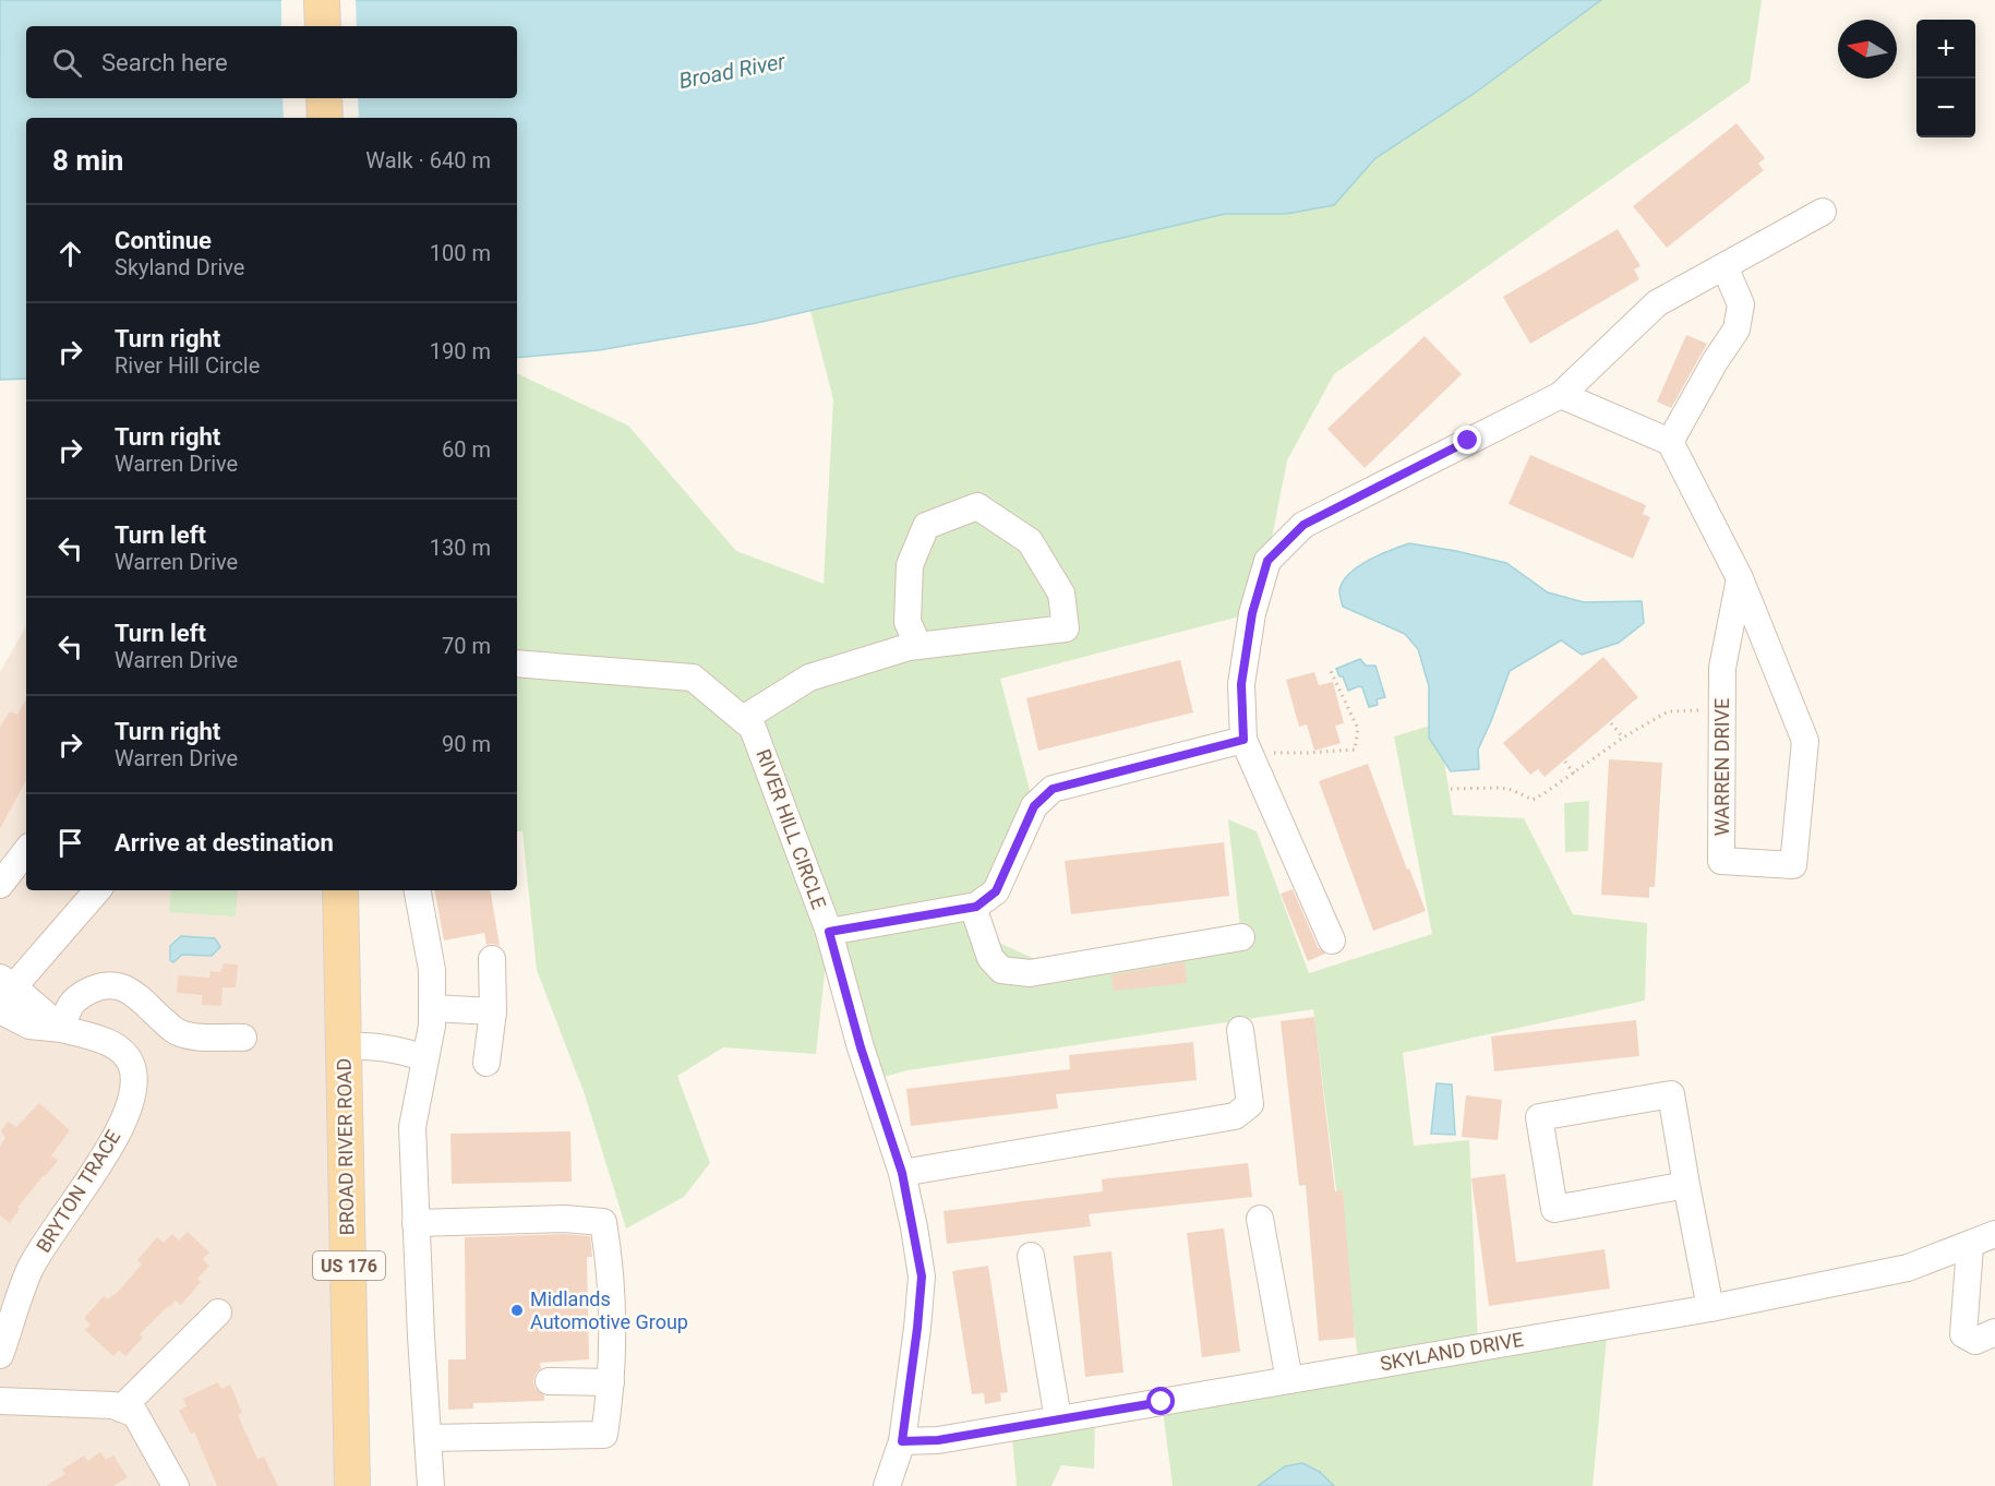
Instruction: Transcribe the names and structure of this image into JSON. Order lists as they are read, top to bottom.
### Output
{
  "streets": {
    "main road": ["BROAD RIVER ROAD", "US 176"],
    "street": [
      "WARREN DRIVE",
      "RIVER HILL CIRCLE",
      "BRYTON TRACE",
      "SKYLAND DRIVE"
    ]
  },
  "crossings": [
    ["RIVER HILL CIRCLE", "SKYLAND DRIVE"]
  ],
  "water": ["Broad River"],
  "places": ["Midlands Automotive Group"],
  "north": "left",
  "page": {
    "map_buttons": ["+", "−"],
    "search": "Search here",
    "heading": ["8 min", "Walk · 640 m"],
    "list": [
      ["Continue", "Skyland Drive", "100 m"],
      ["Turn right", "River Hill Circle", "190 m"],
      ["Turn right", "Warren Drive", "60 m"],
      ["Turn left", "Warren Drive", "130 m"],
      ["Turn left", "Warren Drive", "70 m"],
      ["Turn right", "Warren Drive", "90 m"],
      "Arrive at destination"
    ]
  }
}
